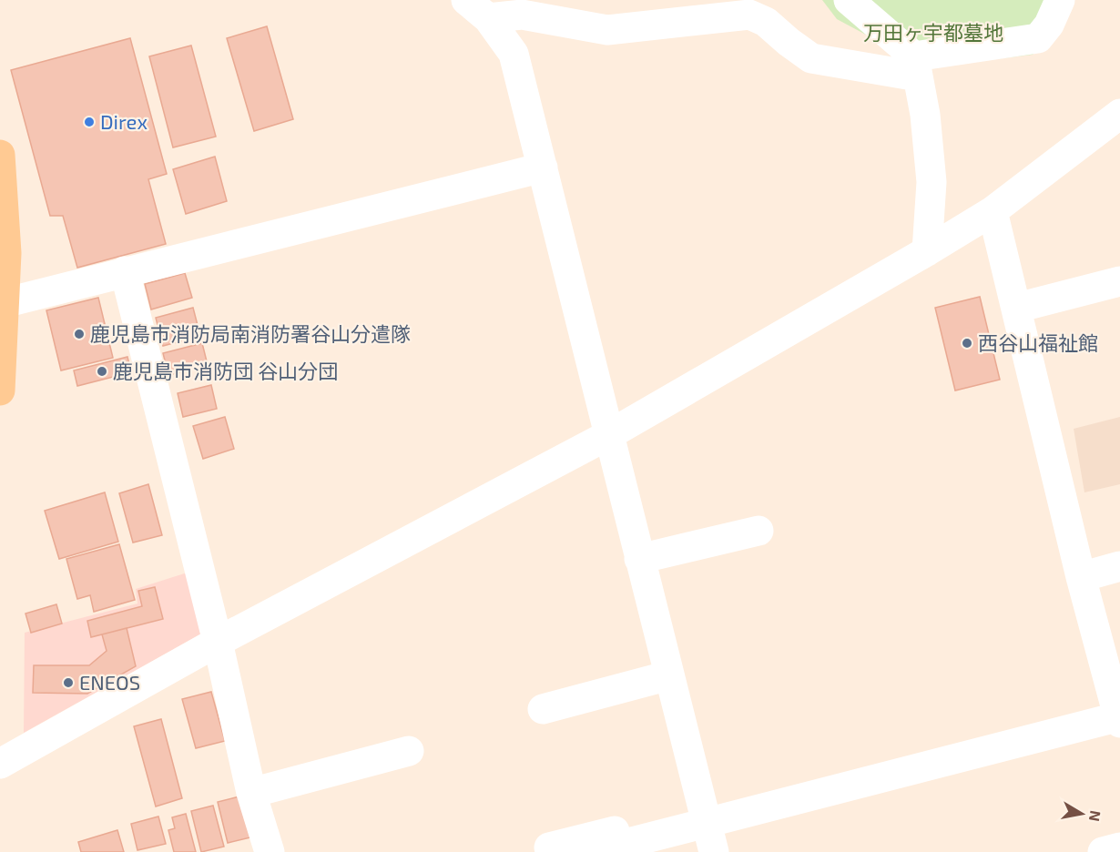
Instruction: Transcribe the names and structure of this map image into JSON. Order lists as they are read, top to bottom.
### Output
{
  "parks": ["万田ヶ宇都墓地"],
  "places": [
    "Direx",
    "鹿児島市消防局南消防署谷山分遣隊",
    "西谷山福祉館",
    "鹿児島市消防団 谷山分団",
    "ENEOS"
  ],
  "north": "right"
}
